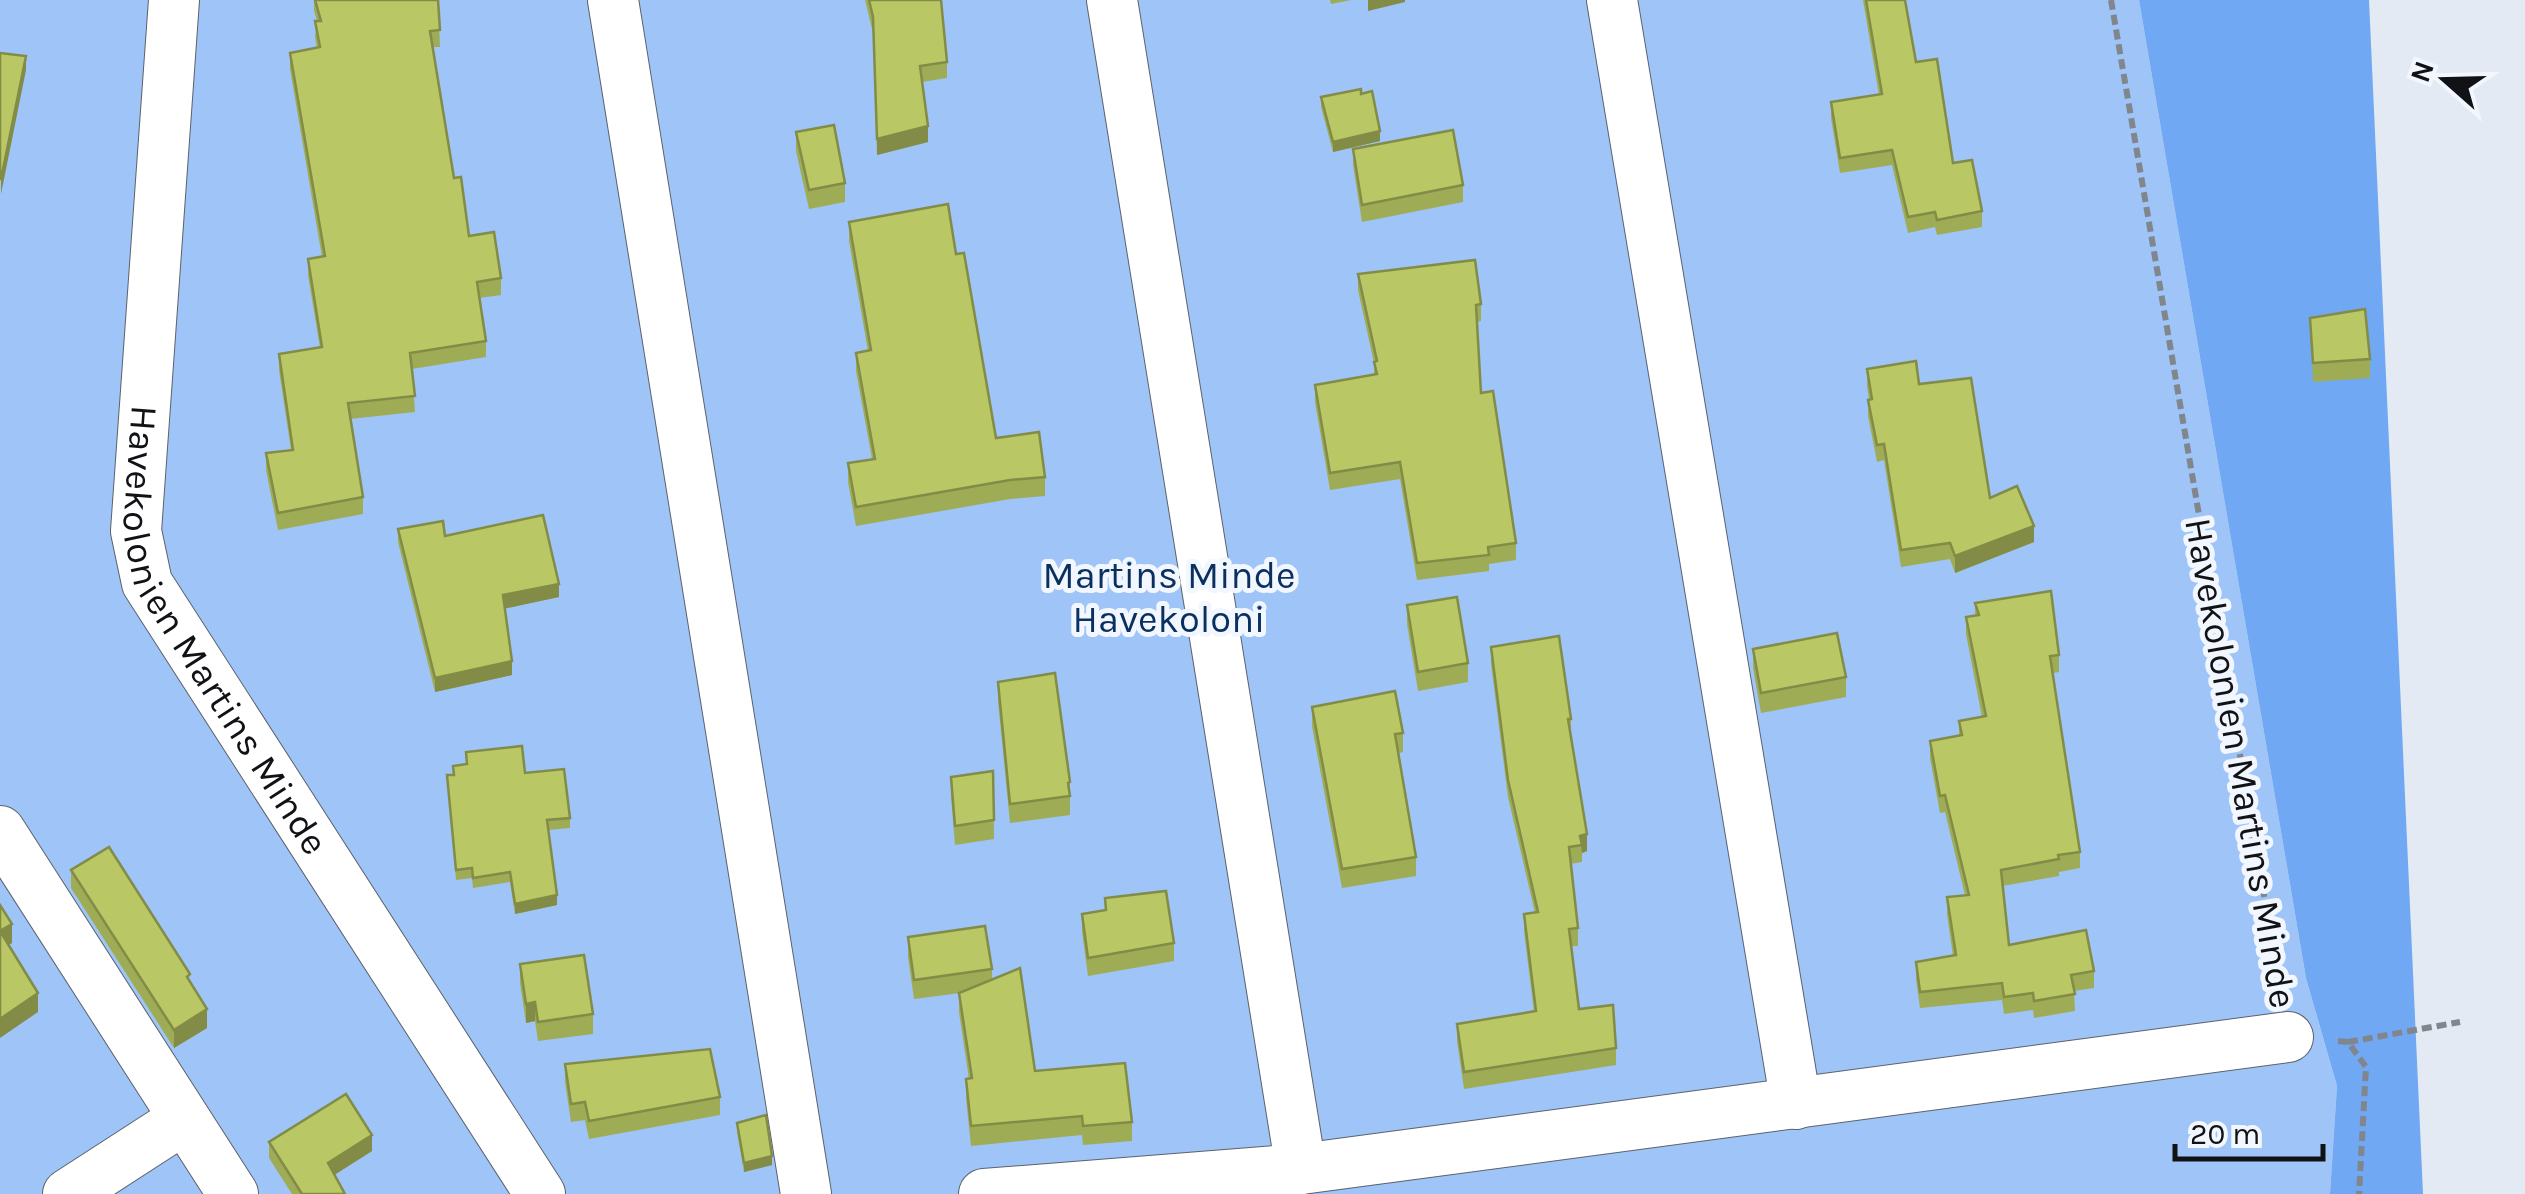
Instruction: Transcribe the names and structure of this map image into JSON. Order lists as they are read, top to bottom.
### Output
{
  "streets": {
    "lane": ["Havekolonien Martins Minde"]
  },
  "parks": ["Martins Minde Havekoloni"],
  "scale_bar": "20 m",
  "north": "left"
}
